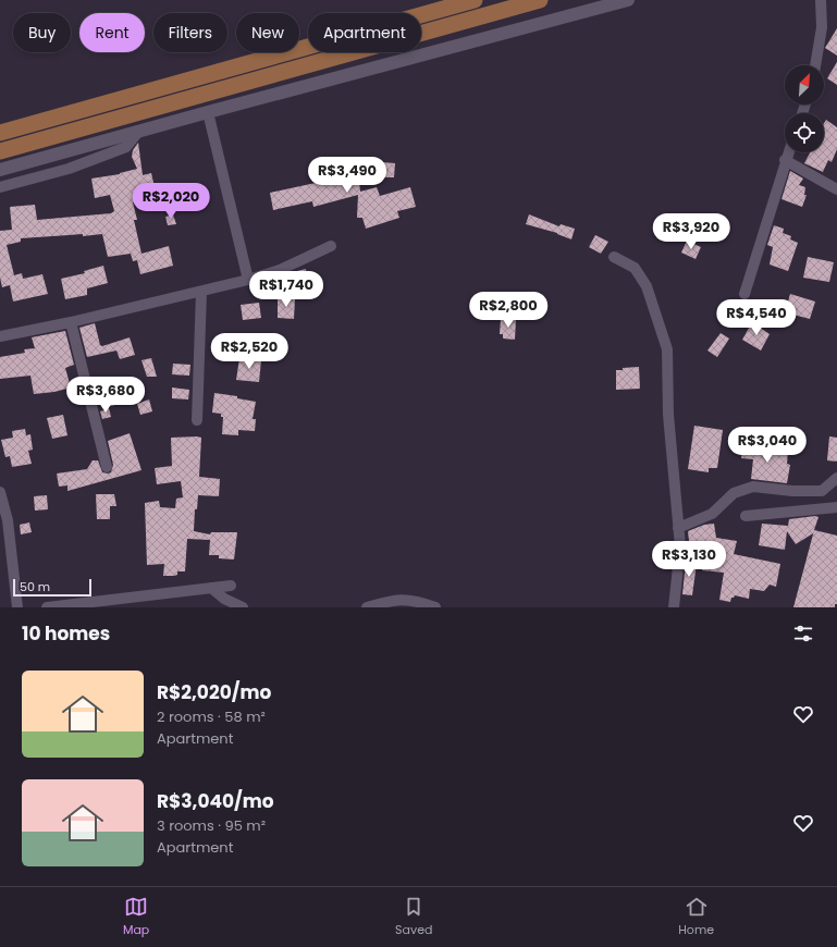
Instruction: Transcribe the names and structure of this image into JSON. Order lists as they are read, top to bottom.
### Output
{
  "scale_bar": "50 m",
  "north": "top right",
  "page": {
    "chip": [
      "Buy",
      "Rent",
      "Filters",
      "New",
      "Apartment"
    ],
    "price": [
      "R$3,490",
      "R$2,020",
      "R$3,920",
      "R$1,740",
      "R$2,800",
      "R$4,540",
      "R$2,520",
      "R$3,680",
      "R$3,040",
      "R$3,130"
    ],
    "scale": "50 m",
    "heading": "10 homes",
    "list": [
      {
        "name": "R$2,020/mo",
        "note": "2 rooms · 58 m² · Apartment"
      },
      {
        "name": "R$3,040/mo",
        "note": "3 rooms · 95 m² · Apartment"
      }
    ],
    "tabs": ["Map", "Saved", "Home"]
  }
}
